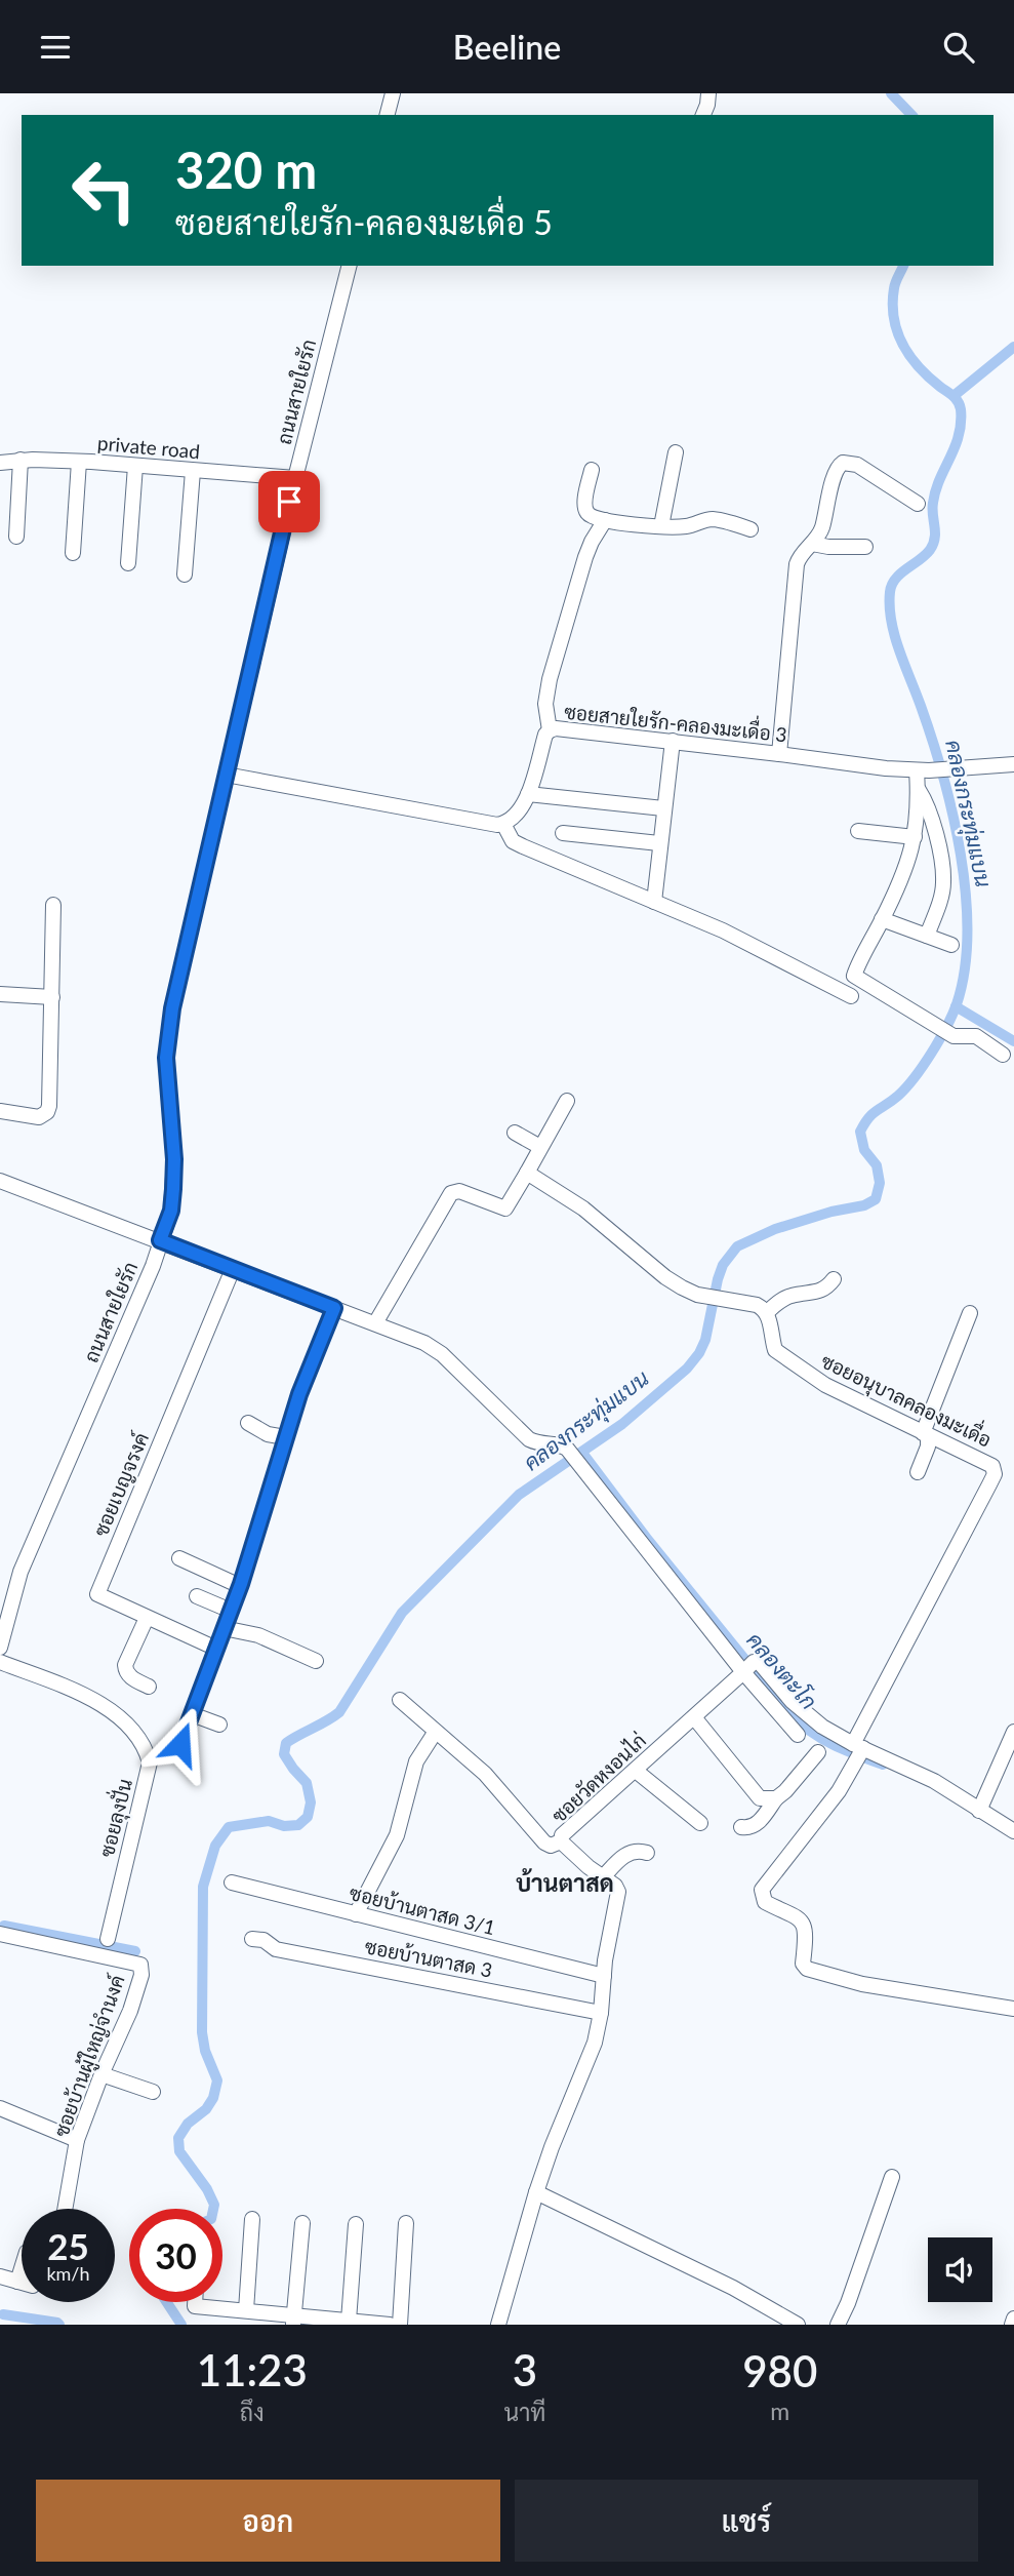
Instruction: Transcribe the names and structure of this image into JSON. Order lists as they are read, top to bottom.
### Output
{
  "streets": {
    "street": [
      "ถนนสายใยรัก",
      "private road",
      "ซอยสายใยรัก-คลองมะเดื่อ 3",
      "ซอยอนุบาลคลองมะเดื่อ",
      "ซอยเบญจรงค์",
      "ซอยวัดหงอนไก่",
      "ซอยลุงปั่น",
      "ซอยบ้านตาสด 3/1",
      "ซอยบ้านตาสด 3",
      "ซอยบ้านผู้ใหญ่จำนงค์"
    ]
  },
  "crossings": [
    ["ถนนสายใยรัก", "private road"],
    ["ซอยวัดหงอนไก่", "ซอยบ้านตาสด 3/1"],
    ["ซอยวัดหงอนไก่", "ซอยบ้านตาสด 3"]
  ],
  "districts": ["บ้านตาสด"],
  "water": ["คลองกระทุ่มแบน", "คลองตะโก"],
  "page": {
    "header": "Beeline",
    "turn": ["320 m", "ซอยสายใยรัก-คลองมะเดื่อ 5"],
    "speed": "25 km/h",
    "limit": "30",
    "eta": [
      "11:23",
      "ถึง",
      "3",
      "นาที",
      "980",
      "m"
    ],
    "buttons": ["ออก", "แชร์"]
  }
}
